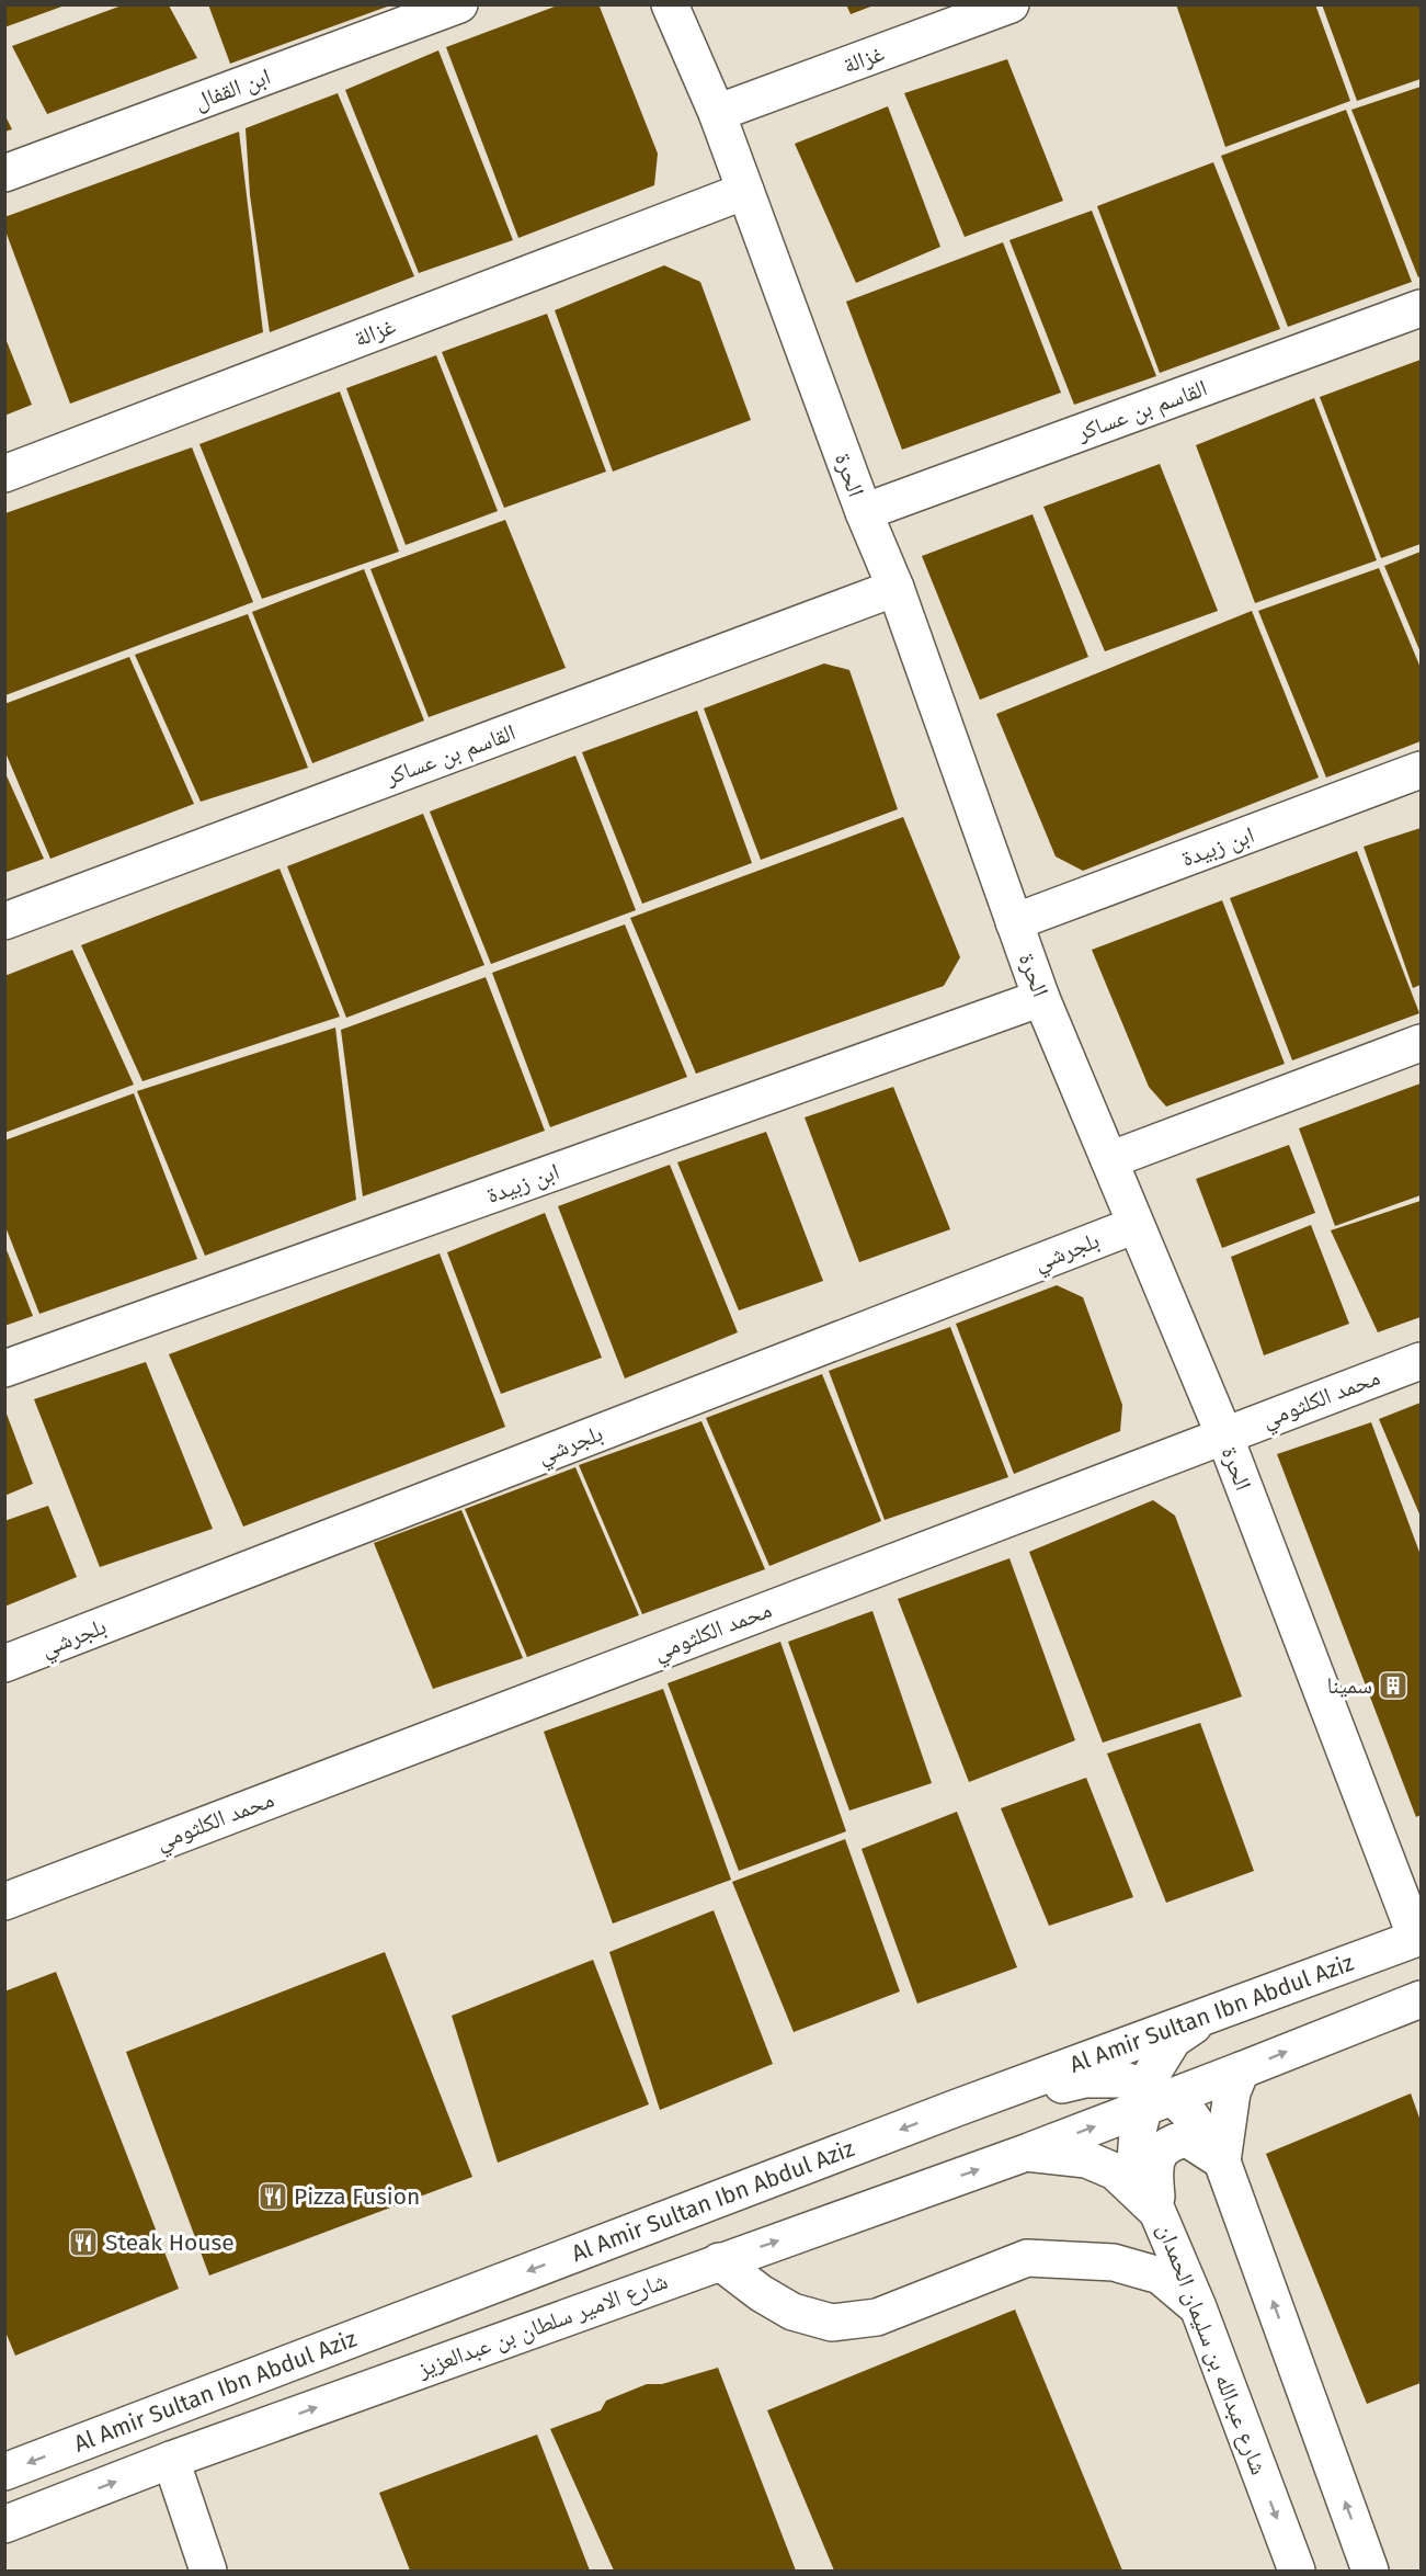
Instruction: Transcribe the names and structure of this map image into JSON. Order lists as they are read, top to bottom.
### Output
{
  "streets": {
    "street": [
      "غزالة",
      "ابن القفال",
      "القاسم بن عساكر",
      "الحرة",
      "ابن زبيدة",
      "بلجرشي",
      "محمد الكلثومي",
      "Al Amir Sultan Ibn Abdul Aziz",
      "شارع الامير سلطان بن عبدالعزيز",
      "شارع عبدالله بن سليمان الحمدان"
    ]
  },
  "crossings": [
    ["غزالة", "الحرة"],
    ["القاسم بن عساكر", "الحرة"],
    ["الحرة", "ابن زبيدة"],
    ["الحرة", "بلجرشي"],
    ["الحرة", "محمد الكلثومي"],
    ["الحرة", "Al Amir Sultan Ibn Abdul Aziz"],
    ["شارع الامير سلطان بن عبدالعزيز", "شارع عبدالله بن سليمان الحمدان"]
  ],
  "one_way": ["Al Amir Sultan Ibn Abdul Aziz", "شارع الامير سلطان بن عبدالعزيز"],
  "places": {
    "building": ["سمينا"],
    "restaurant": ["Pizza Fusion", "Steak House"]
  }
}
